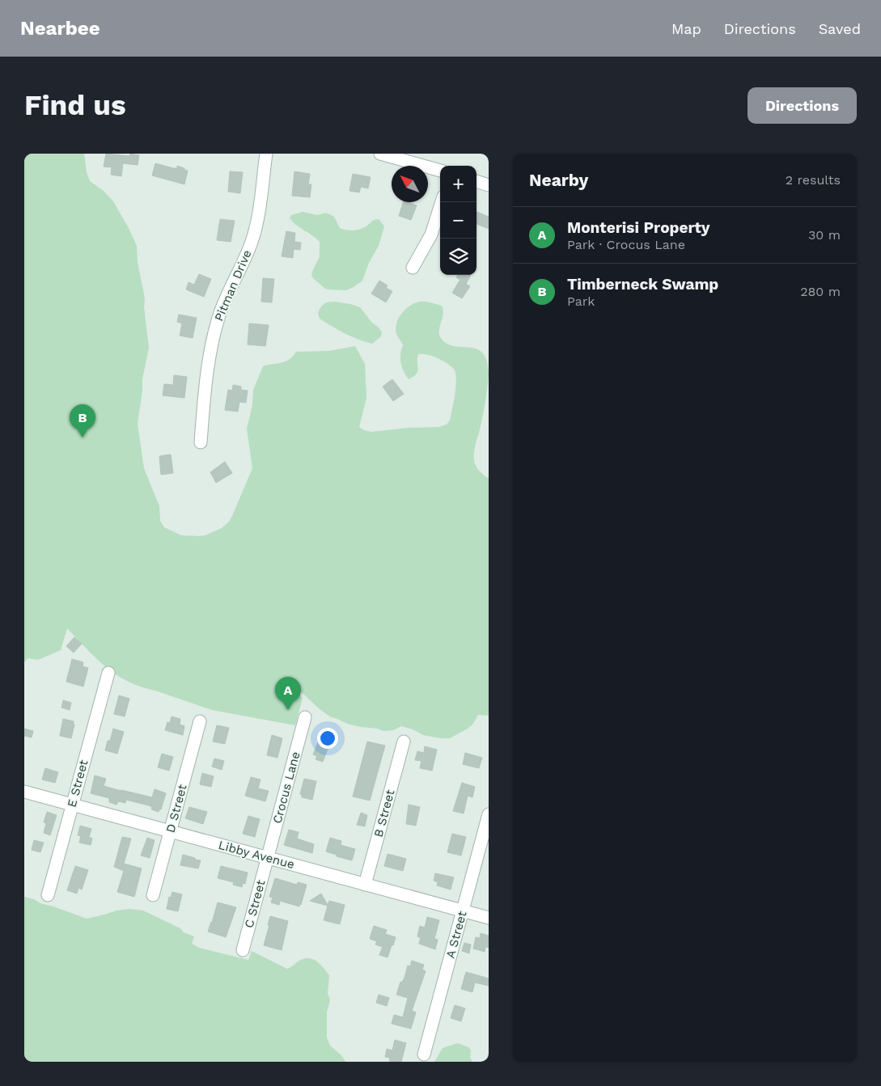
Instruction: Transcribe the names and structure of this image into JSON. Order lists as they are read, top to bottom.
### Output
{
  "streets": {
    "street": [
      "Pitman Drive",
      "E Street",
      "Crocus Lane",
      "D Street",
      "B Street",
      "Libby Avenue",
      "C Street",
      "A Street"
    ]
  },
  "crossings": [
    ["E Street", "Libby Avenue"],
    ["Crocus Lane", "Libby Avenue"],
    ["Crocus Lane", "C Street"],
    ["D Street", "Libby Avenue"],
    ["B Street", "Libby Avenue"],
    ["Libby Avenue", "C Street"],
    ["Libby Avenue", "A Street"]
  ],
  "north": "top left",
  "page": {
    "header": "Nearbee",
    "nav": ["Map", "Directions", "Saved"],
    "buttons": "Directions",
    "title": "Find us",
    "heading": ["Nearby", "2 results"],
    "map_buttons": ["+", "−"],
    "list": [
      {
        "mark": "A",
        "name": "Monterisi Property",
        "note": "Park · Crocus Lane",
        "value": "30 m"
      },
      {
        "mark": "B",
        "name": "Timberneck Swamp",
        "note": "Park",
        "value": "280 m"
      }
    ],
    "pins": ["B", "A"]
  }
}
